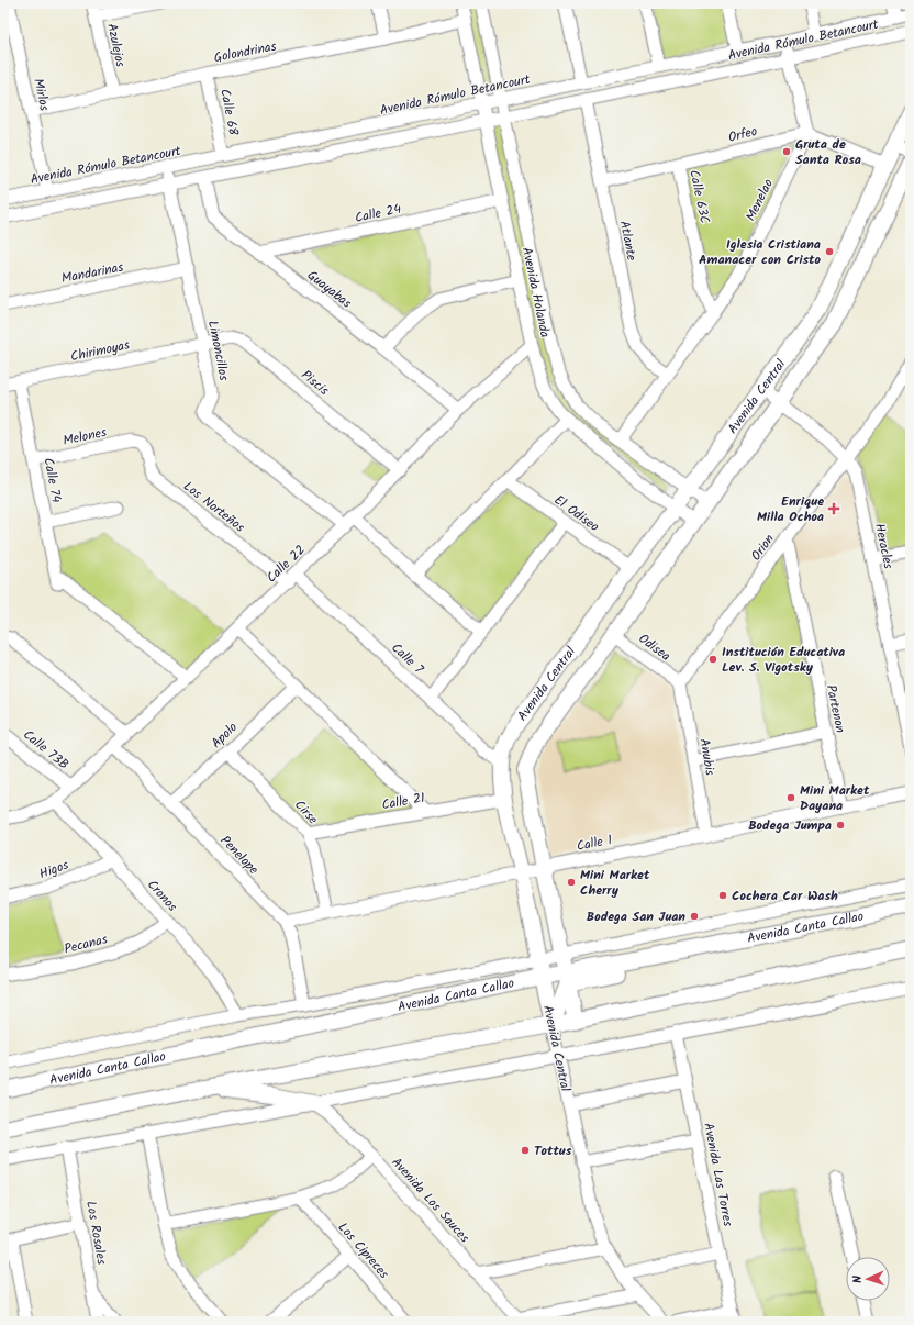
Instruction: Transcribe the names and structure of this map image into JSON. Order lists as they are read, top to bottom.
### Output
{
  "streets": {
    "main road": ["Avenida Central", "Avenida Canta Callao"],
    "street": [
      "Avenida Rómulo Betancourt",
      "Azulejos",
      "Golondrinas",
      "Mirlos",
      "Calle 68",
      "Orfeo",
      "Calle 63C",
      "Menelao",
      "Calle 24",
      "Atlante",
      "Mandarinas",
      "Guayabas",
      "Avenida Holanda",
      "Chirimoyas",
      "Limoncillos",
      "Piscis",
      "Melones",
      "Calle 74",
      "Los Norteños",
      "El Odiseo",
      "Heracles",
      "Orion",
      "Calle 22",
      "Odisea",
      "Calle 7",
      "Partenon",
      "Apolo",
      "Calle 73B",
      "Anubis",
      "Calle 21",
      "Cirse",
      "Calle 1",
      "Penelope",
      "Higos",
      "Cronos",
      "Pecanas",
      "Avenida Las Torres",
      "Avenida Los Sauces",
      "Los Rosales",
      "Los Cipreces"
    ]
  },
  "crossings": [
    ["Avenida Rómulo Betancourt", "Mirlos"],
    ["Avenida Rómulo Betancourt", "Calle 68"],
    ["Avenida Rómulo Betancourt", "Atlante"],
    ["Avenida Rómulo Betancourt", "Guayabas"],
    ["Avenida Rómulo Betancourt", "Avenida Holanda"],
    ["Avenida Rómulo Betancourt", "Limoncillos"],
    ["Azulejos", "Golondrinas"],
    ["Golondrinas", "Mirlos"],
    ["Golondrinas", "Calle 68"],
    ["Golondrinas", "Avenida Holanda"],
    ["Orfeo", "Calle 63C"],
    ["Orfeo", "Menelao"],
    ["Orfeo", "Atlante"],
    ["Calle 63C", "Menelao"],
    ["Menelao", "Atlante"],
    ["Menelao", "Avenida Holanda"],
    ["Calle 24", "Guayabas"],
    ["Calle 24", "Avenida Holanda"],
    ["Mandarinas", "Limoncillos"],
    ["Guayabas", "Calle 22"],
    ["Avenida Holanda", "Avenida Central"],
    ["Avenida Holanda", "Calle 22"],
    ["Chirimoyas", "Limoncillos"],
    ["Chirimoyas", "Piscis"],
    ["Chirimoyas", "Calle 74"],
    ["Limoncillos", "Piscis"],
    ["Limoncillos", "Calle 22"],
    ["Piscis", "Calle 22"],
    ["Avenida Central", "El Odiseo"],
    ["Avenida Central", "Heracles"],
    ["Avenida Central", "Odisea"],
    ["Avenida Central", "Calle 7"],
    ["Avenida Central", "Calle 21"],
    ["Avenida Central", "Calle 1"],
    ["Avenida Central", "Avenida Canta Callao"],
    ["Melones", "Calle 74"],
    ["Melones", "Los Norteños"],
    ["Calle 74", "Calle 22"],
    ["Los Norteños", "Calle 22"],
    ["Los Norteños", "Calle 7"],
    ["Heracles", "Orion"],
    ["Orion", "Odisea"],
    ["Orion", "Partenon"],
    ["Orion", "Anubis"],
    ["Calle 22", "Calle 7"],
    ["Calle 22", "Calle 73B"],
    ["Calle 22", "Penelope"],
    ["Calle 22", "Cronos"],
    ["Odisea", "Anubis"],
    ["Partenon", "Calle 1"],
    ["Apolo", "Cirse"],
    ["Apolo", "Penelope"],
    ["Anubis", "Calle 1"],
    ["Calle 21", "Cirse"],
    ["Cirse", "Calle 1"],
    ["Calle 1", "Penelope"],
    ["Penelope", "Avenida Canta Callao"],
    ["Higos", "Cronos"],
    ["Cronos", "Avenida Canta Callao"],
    ["Cronos", "Pecanas"]
  ],
  "places": {
    "other": [
      "Gruta de Santa Rosa",
      "Iglesia Cristiana Amanacer con Cristo",
      "Institución Educativa Lev. S. Vigotsky",
      "Mini Market Dayana",
      "Bodega Jumpa",
      "Mini Market Cherry",
      "Cochera Car Wash",
      "Bodega San Juan",
      "Tottus"
    ],
    "health": ["Enrique Milla Ochoa"]
  },
  "north": "left"
}
